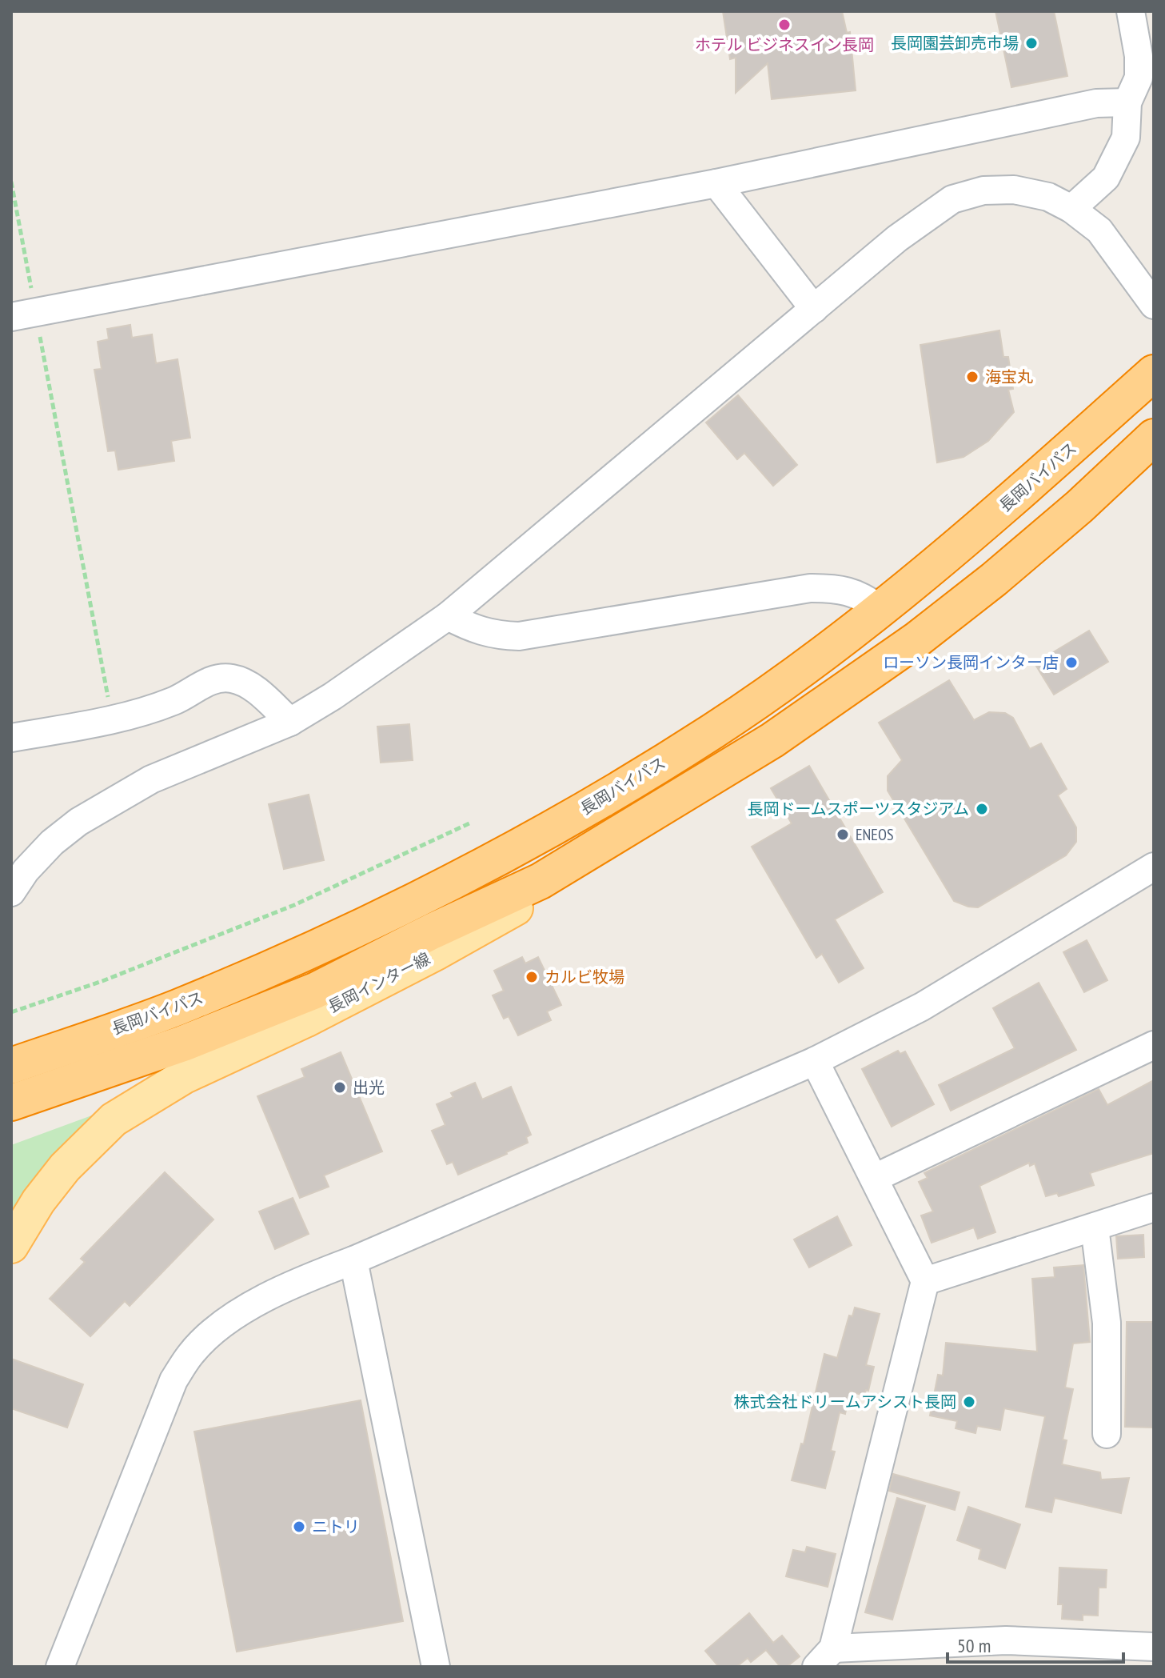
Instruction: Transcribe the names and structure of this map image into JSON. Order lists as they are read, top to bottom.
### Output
{
  "streets": {
    "highway": ["長岡バイパス"],
    "main road": ["長岡インター線"]
  },
  "places": [
    "ホテル ビジネスイン長岡",
    "長岡園芸卸売市場",
    "海宝丸",
    "ローソン長岡インター店",
    "長岡ドームスポーツスタジアム",
    "ENEOS",
    "カルビ牧場",
    "出光",
    "株式会社ドリームアシスト長岡",
    "ニトリ"
  ],
  "scale_bar": "50 m"
}
